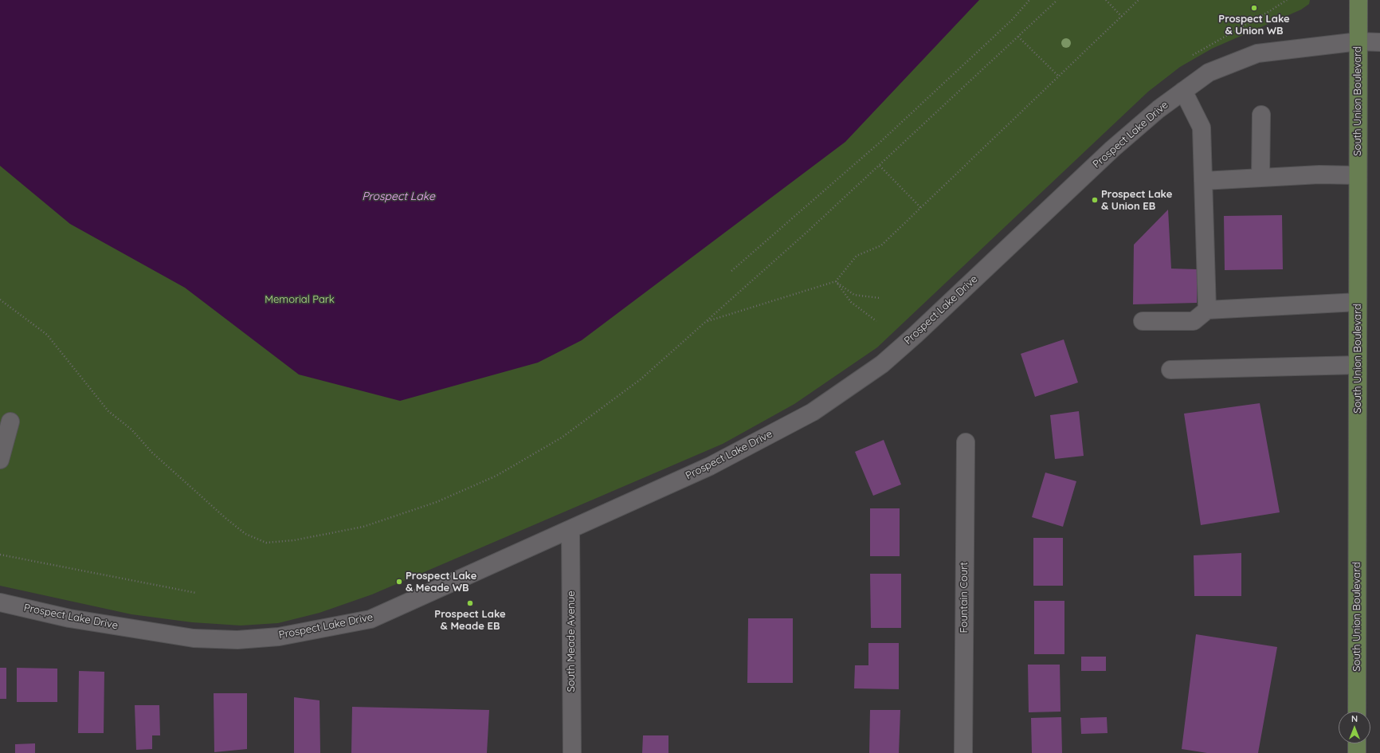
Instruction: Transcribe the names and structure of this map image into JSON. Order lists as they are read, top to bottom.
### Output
{
  "streets": {
    "main road": ["South Union Boulevard"],
    "street": ["Prospect Lake Drive", "Fountain Court", "South Meade Avenue"]
  },
  "crossings": [
    ["South Union Boulevard", "Prospect Lake Drive"],
    ["Prospect Lake Drive", "South Meade Avenue"]
  ],
  "water": ["Prospect Lake"],
  "parks": ["Memorial Park"],
  "places": [
    "Prospect Lake & Union WB",
    "Prospect Lake & Union EB",
    "Prospect Lake & Meade WB",
    "Prospect Lake & Meade EB"
  ],
  "north": "top"
}
